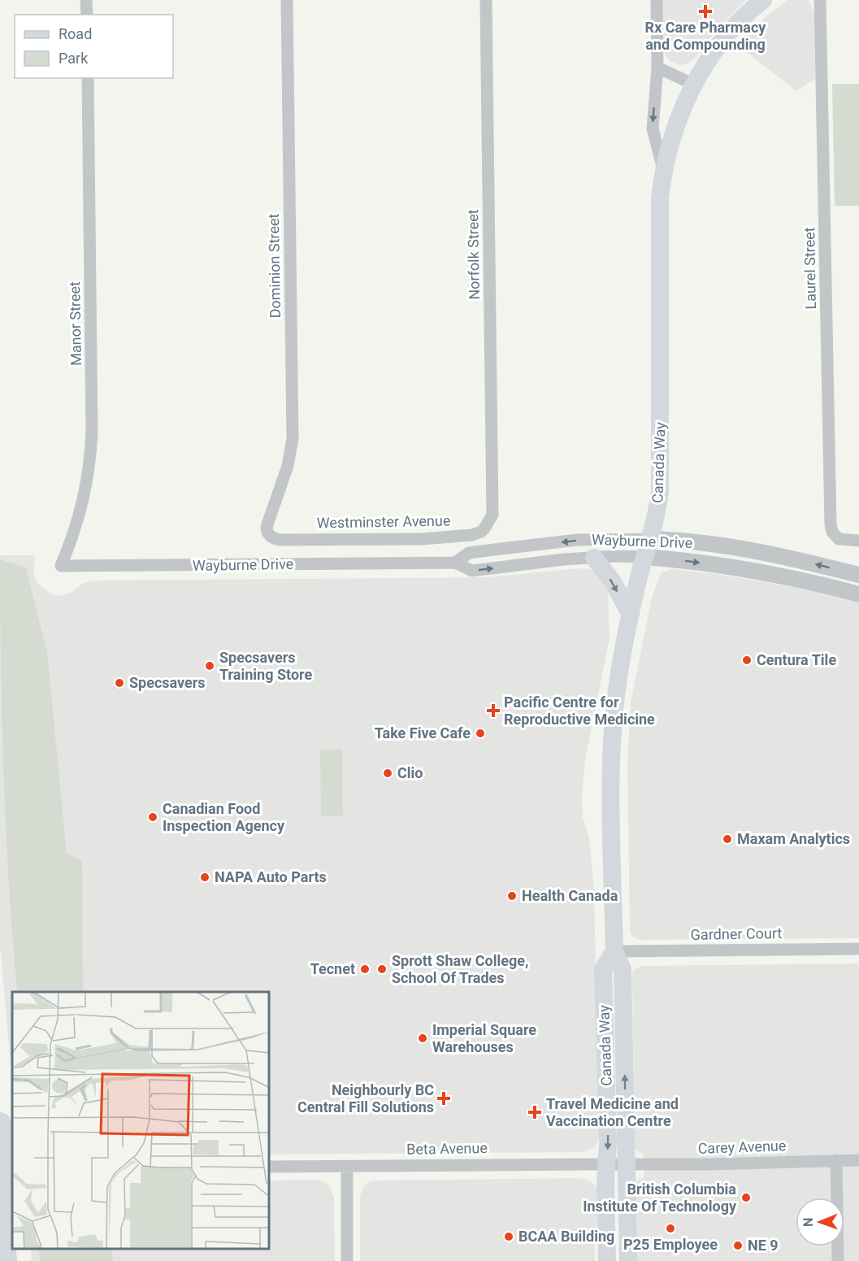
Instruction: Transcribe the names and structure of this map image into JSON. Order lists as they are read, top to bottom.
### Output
{
  "streets": {
    "main road": ["Canada Way"],
    "street": [
      "Norfolk Street",
      "Dominion Street",
      "Laurel Street",
      "Manor Street",
      "Westminster Avenue",
      "Wayburne Drive",
      "Gardner Court",
      "Carey Avenue",
      "Beta Avenue"
    ]
  },
  "crossings": [
    ["Norfolk Street", "Westminster Avenue"],
    ["Dominion Street", "Westminster Avenue"],
    ["Manor Street", "Wayburne Drive"],
    ["Canada Way", "Wayburne Drive"],
    ["Canada Way", "Gardner Court"],
    ["Canada Way", "Carey Avenue"],
    ["Canada Way", "Beta Avenue"],
    ["Carey Avenue", "Beta Avenue"]
  ],
  "places": {
    "health": [
      "Rx Care Pharmacy and Compounding",
      "Pacific Centre for Reproductive Medicine",
      "Neighbourly BC Central Fill Solutions",
      "Travel Medicine and Vaccination Centre"
    ],
    "other": [
      "Centura Tile",
      "Specsavers Training Store",
      "Specsavers",
      "Take Five Cafe",
      "Clio",
      "Canadian Food Inspection Agency",
      "Maxam Analytics",
      "NAPA Auto Parts",
      "Health Canada",
      "Tecnet",
      "Sprott Shaw College, School Of Trades",
      "Imperial Square Warehouses",
      "British Columbia Institute Of Technology",
      "P25 Employee",
      "BCAA Building",
      "NE 9"
    ]
  },
  "legend": ["Road", "Park"],
  "north": "left"
}
